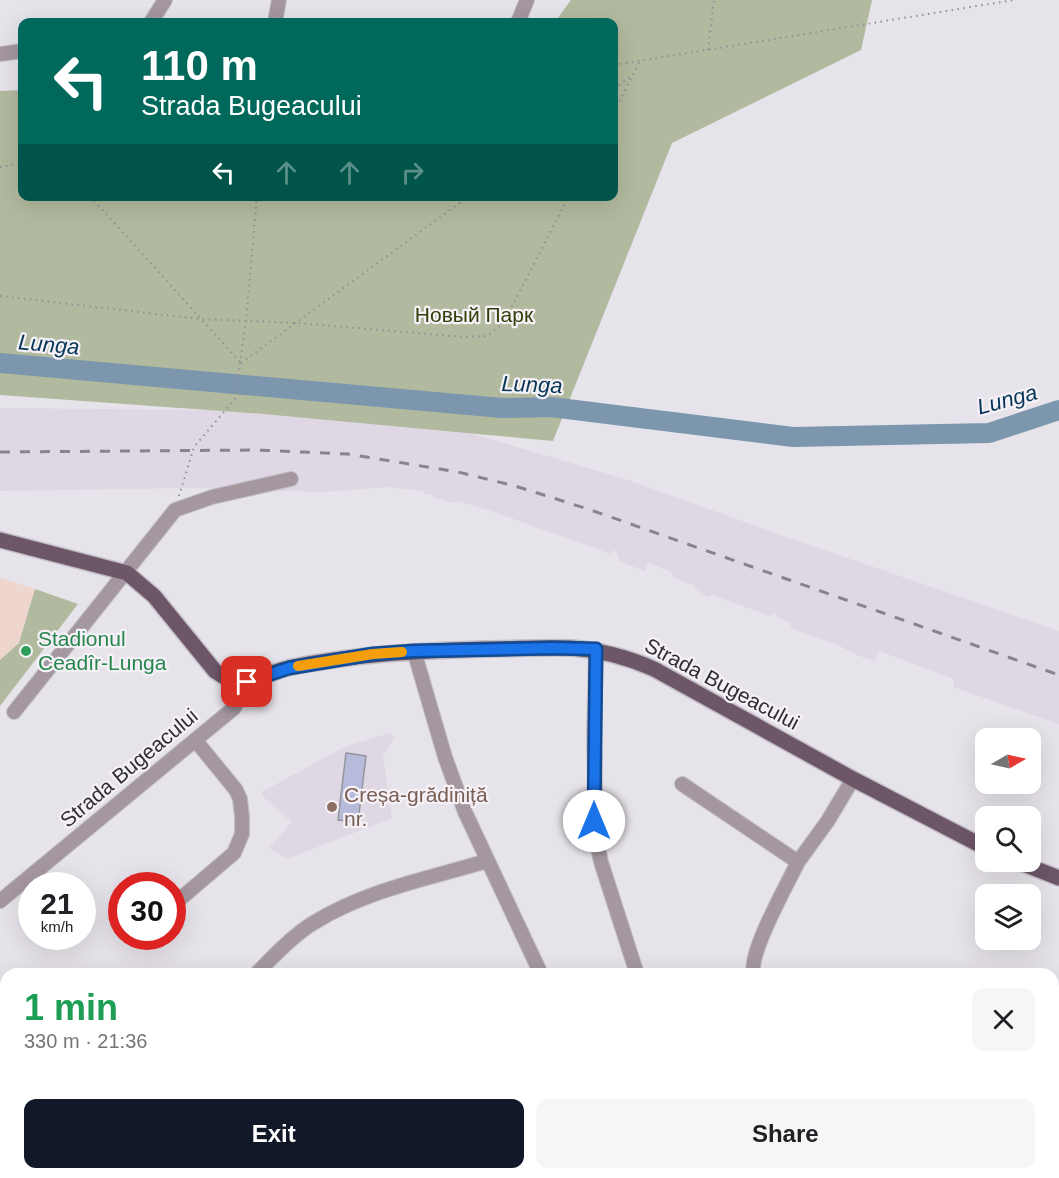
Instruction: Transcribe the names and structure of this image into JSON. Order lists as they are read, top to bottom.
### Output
{
  "streets": {
    "main road": ["Strada Bugeacului"]
  },
  "water": ["Lunga"],
  "parks": ["Новый Парк"],
  "places": ["Stadionul Ceadîr-Lunga", "Creșa-grădiniță nr."],
  "north": "right",
  "page": {
    "turn": ["110 m", "Strada Bugeacului"],
    "speed": "21 km/h",
    "limit": "30",
    "heading": ["1 min", "330 m · 21:36"],
    "buttons": ["Exit", "Share"]
  }
}
